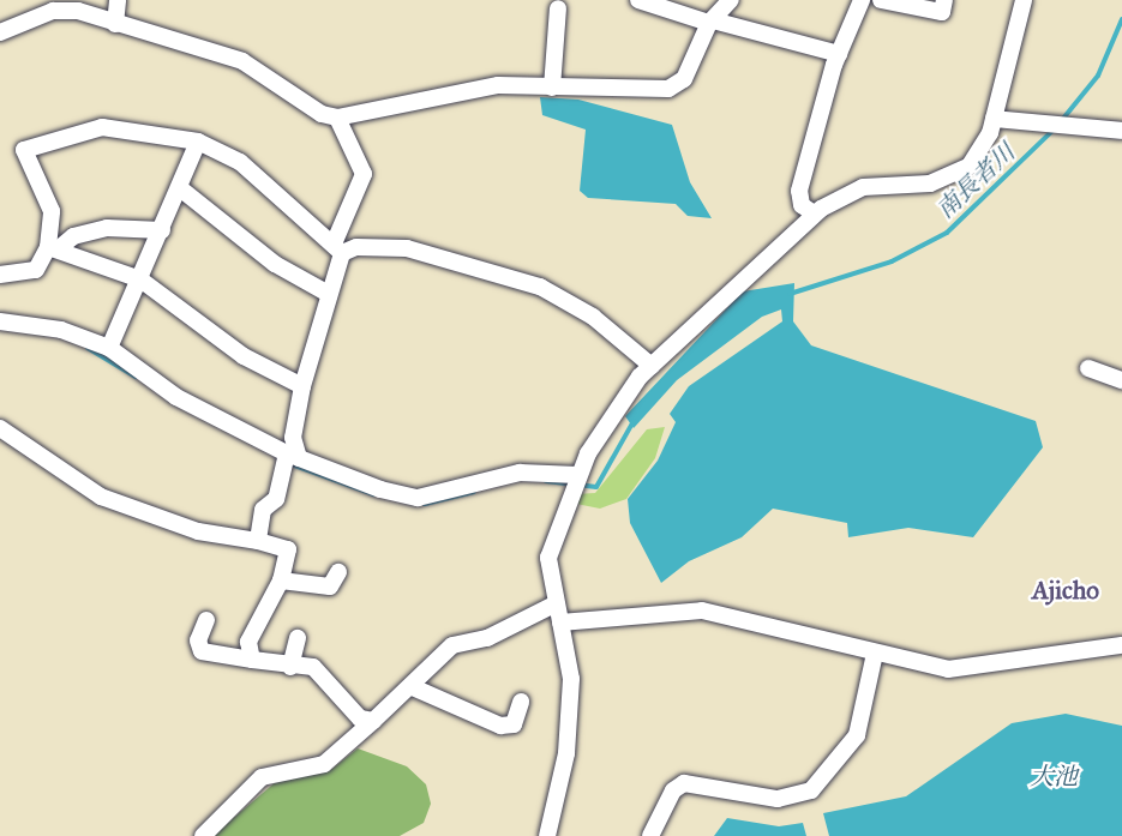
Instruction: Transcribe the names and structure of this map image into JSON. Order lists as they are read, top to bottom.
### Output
{
  "districts": ["Ajicho"],
  "water": ["南長者川", "大池"]
}
